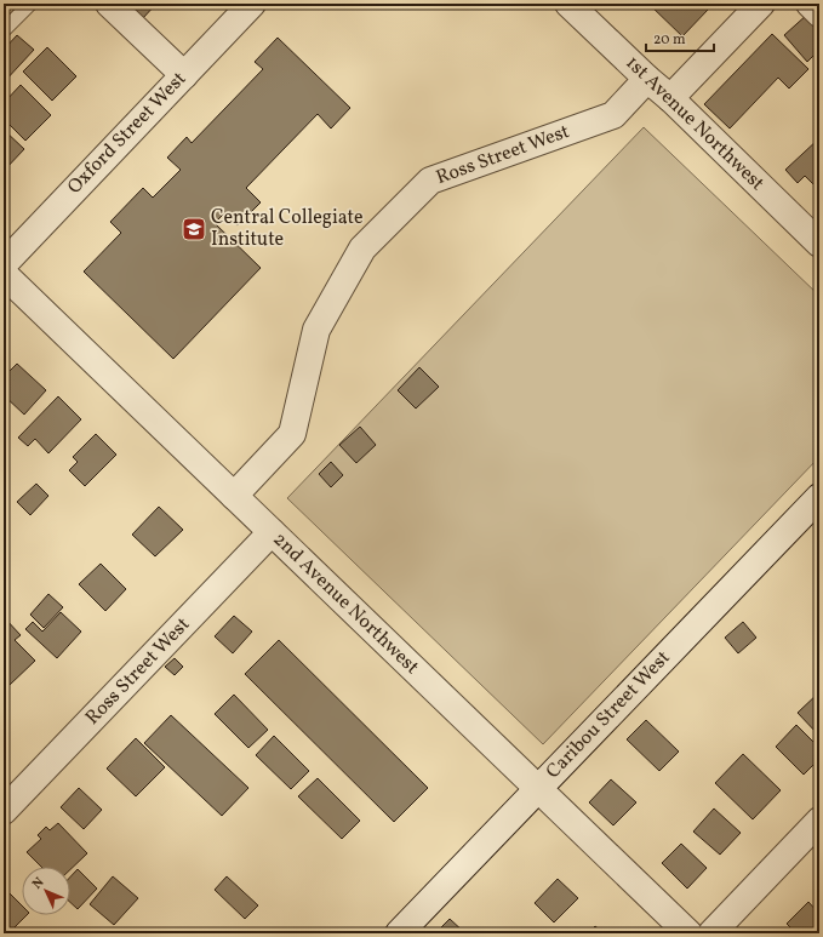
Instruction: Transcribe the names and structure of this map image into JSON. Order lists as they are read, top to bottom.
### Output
{
  "streets": {
    "street": [
      "1st Avenue Northwest",
      "Oxford Street West",
      "Ross Street West",
      "2nd Avenue Northwest",
      "Caribou Street West"
    ]
  },
  "crossings": [
    ["1st Avenue Northwest", "Ross Street West"],
    ["Ross Street West", "2nd Avenue Northwest"],
    ["2nd Avenue Northwest", "Caribou Street West"]
  ],
  "places": {
    "school or university": ["Central Collegiate Institute"]
  },
  "scale_bar": "20 m",
  "north": "top left"
}
